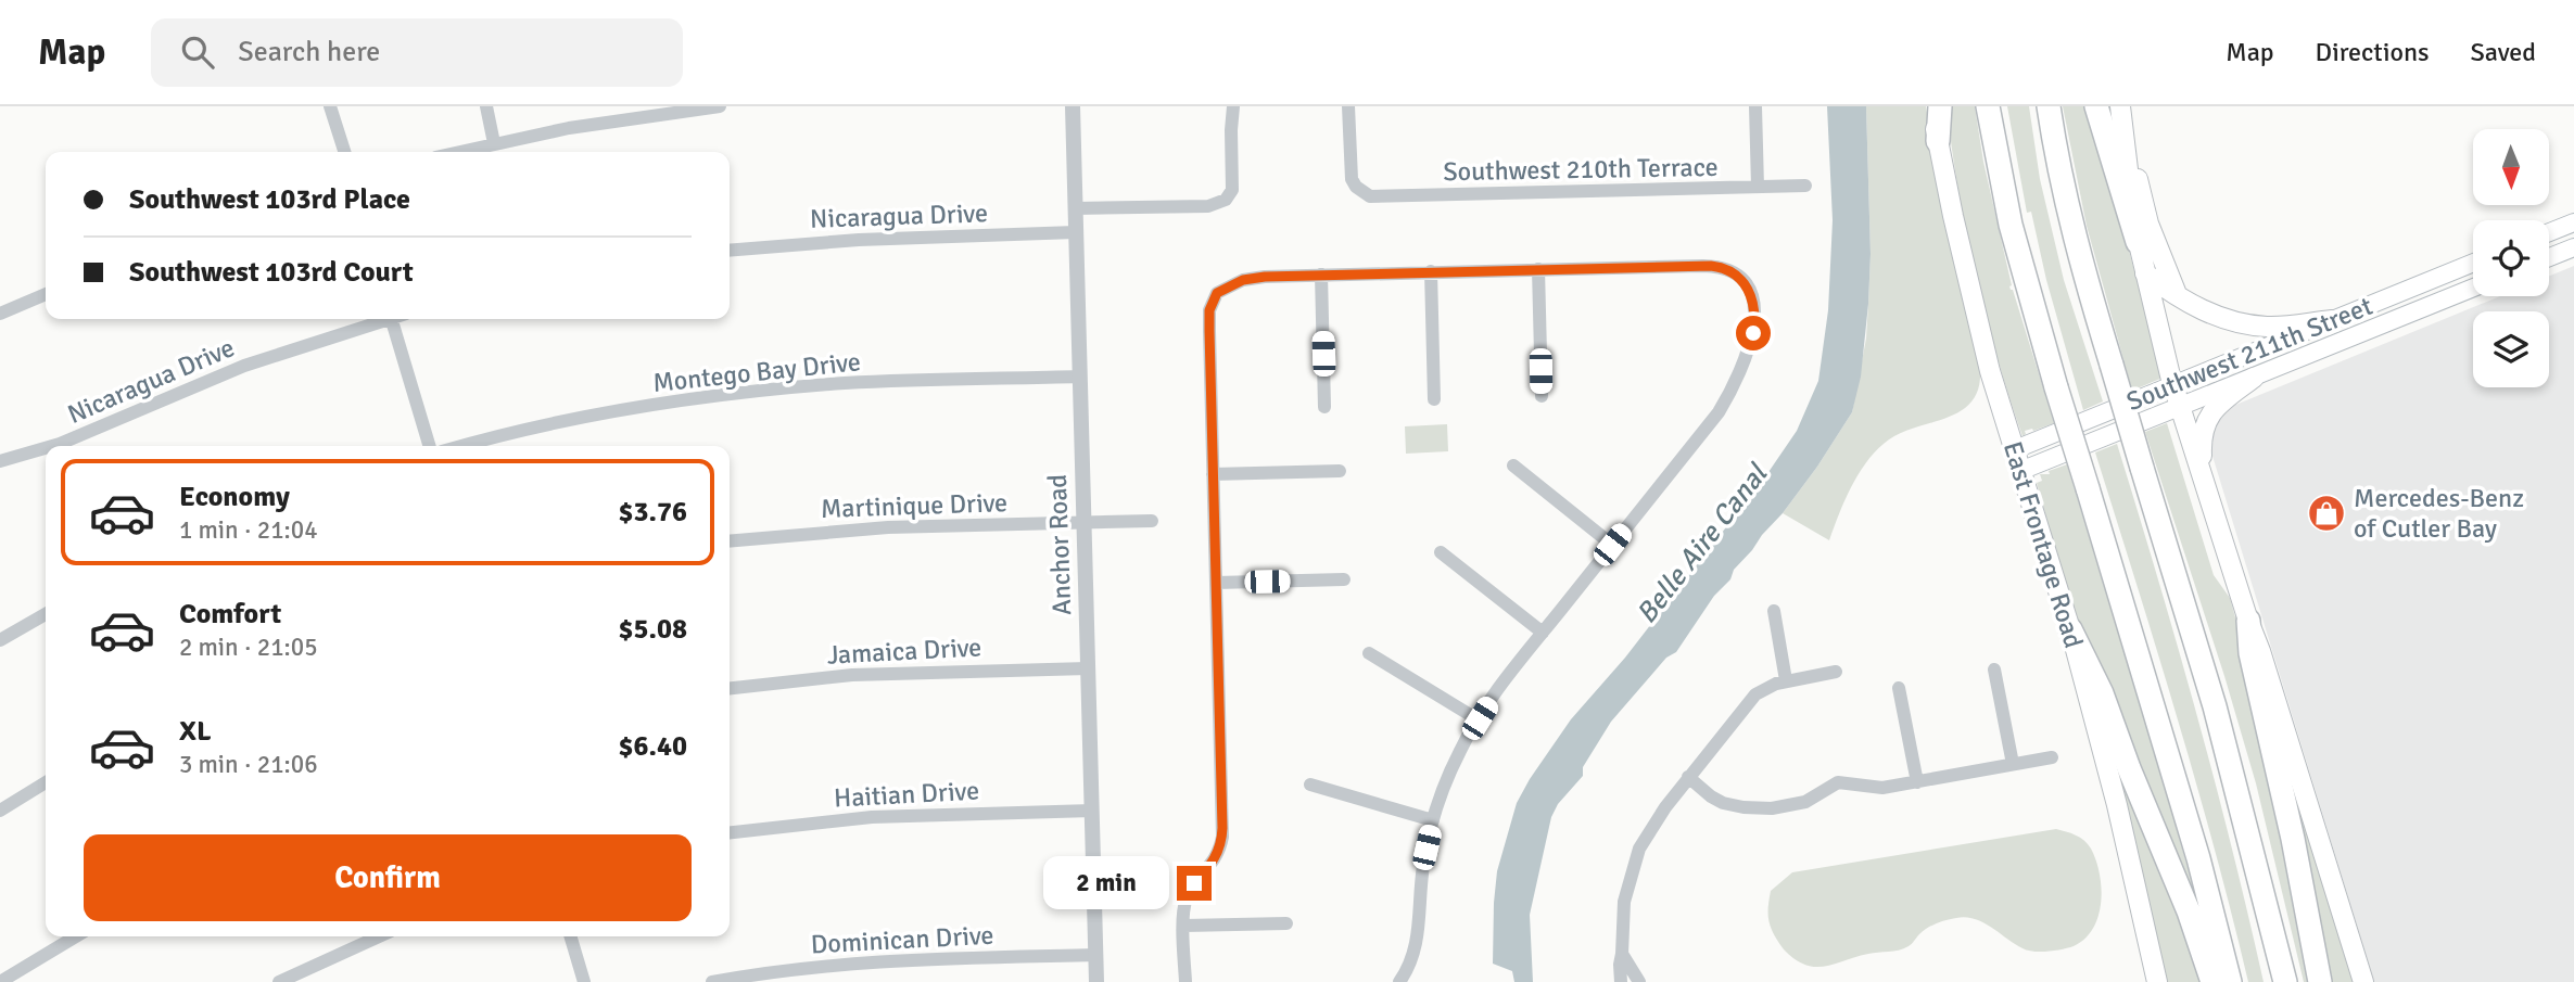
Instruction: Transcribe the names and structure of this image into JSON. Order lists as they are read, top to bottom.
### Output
{
  "streets": {
    "main road": ["Southwest 211th Street", "East Frontage Road"],
    "street": [
      "Southwest 210th Terrace",
      "Nicaragua Drive",
      "Montego Bay Drive",
      "Martinique Drive",
      "Anchor Road",
      "Jamaica Drive",
      "Haitian Drive",
      "Dominican Drive"
    ]
  },
  "crossings": [
    ["Nicaragua Drive", "Anchor Road"],
    ["Southwest 211th Street", "East Frontage Road"],
    ["Montego Bay Drive", "Anchor Road"],
    ["Martinique Drive", "Anchor Road"],
    ["Anchor Road", "Jamaica Drive"],
    ["Anchor Road", "Haitian Drive"],
    ["Anchor Road", "Dominican Drive"]
  ],
  "water": ["Belle Aire Canal"],
  "places": {
    "shop": ["Mercedes-Benz of Cutler Bay"]
  },
  "north": "bottom",
  "page": {
    "header": "Map",
    "search": "Search here",
    "nav": ["Map", "Directions", "Saved"],
    "banner": ["Southwest 103rd Place", "Southwest 103rd Court"],
    "list": [
      {
        "name": "Economy",
        "note": "1 min · 21:04",
        "value": "$3.76"
      },
      {
        "name": "Comfort",
        "note": "2 min · 21:05",
        "value": "$5.08"
      },
      {
        "name": "XL",
        "note": "3 min · 21:06",
        "value": "$6.40"
      }
    ],
    "buttons": "Confirm",
    "bubble": "2 min"
  }
}
